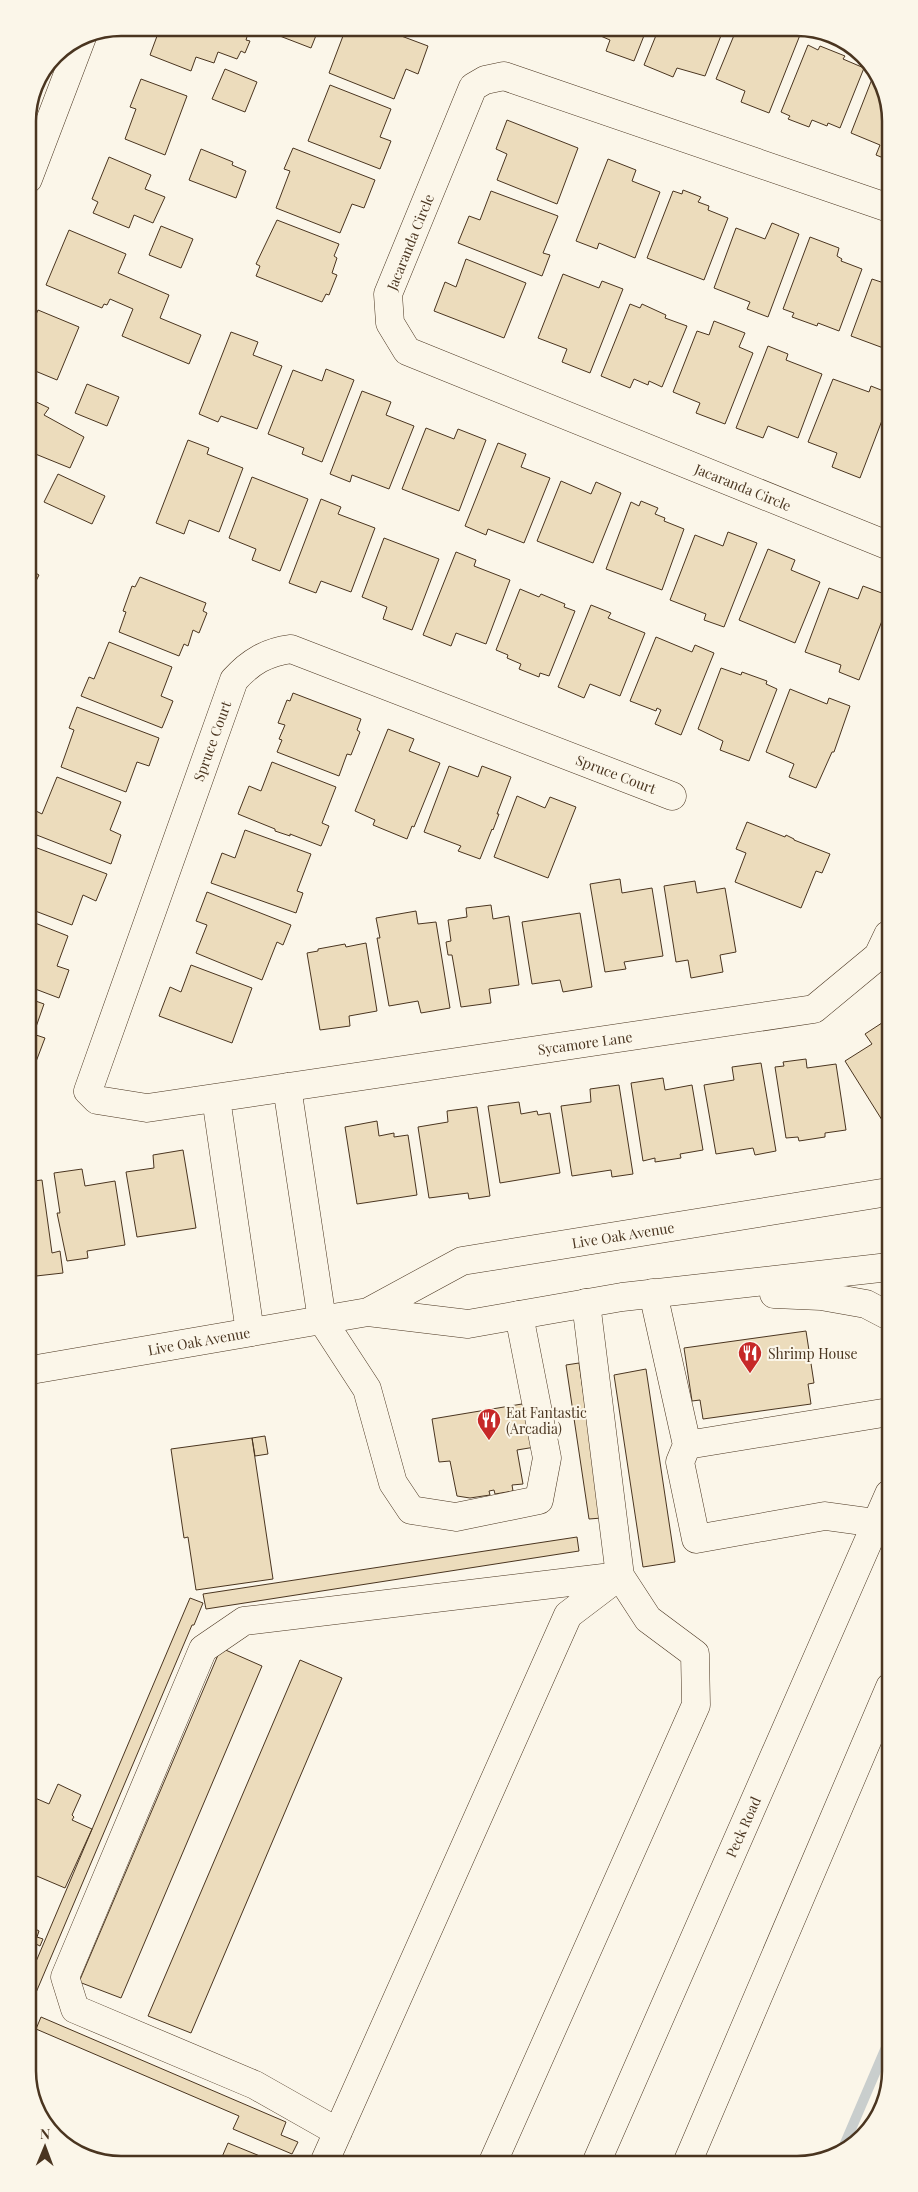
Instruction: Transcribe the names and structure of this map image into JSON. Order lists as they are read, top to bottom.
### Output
{
  "streets": {
    "street": [
      "Jacaranda Circle",
      "Spruce Court",
      "Sycamore Lane",
      "Live Oak Avenue",
      "Peck Road"
    ]
  },
  "crossings": [
    ["Spruce Court", "Sycamore Lane"]
  ],
  "places": {
    "restaurant": ["Shrimp House", "Eat Fantastic (Arcadia)"]
  },
  "north": "top"
}
